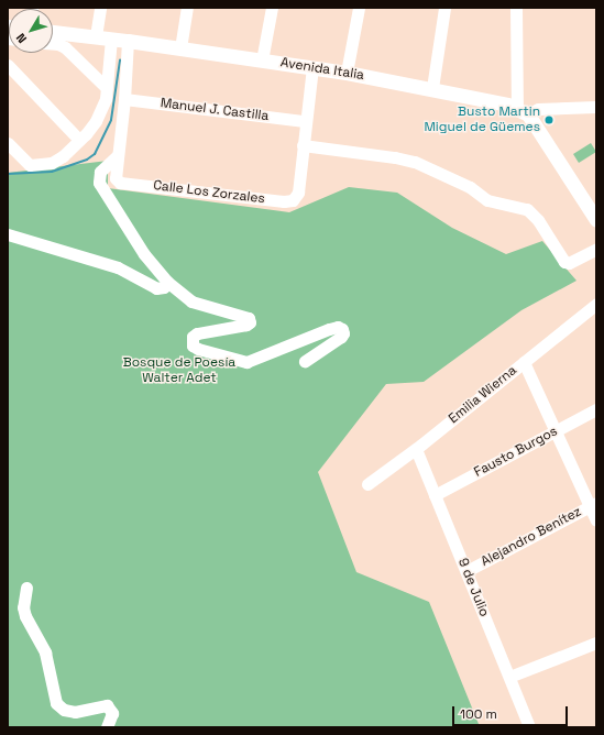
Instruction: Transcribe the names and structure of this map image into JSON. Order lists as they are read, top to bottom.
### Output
{
  "streets": {
    "main road": ["Avenida Italia"],
    "street": [
      "Manuel J. Castilla",
      "Calle Los Zorzales",
      "Emilia Wierna",
      "Fausto Burgos",
      "Alejandro Benítez",
      "9 de Julio"
    ]
  },
  "crossings": [
    ["Emilia Wierna", "9 de Julio"],
    ["Fausto Burgos", "9 de Julio"],
    ["Alejandro Benítez", "9 de Julio"]
  ],
  "parks": ["Bosque de Poesía Walter Adet"],
  "places": ["Busto Martin Miguel de Güemes"],
  "scale_bar": "100 m",
  "north": "bottom left"
}
